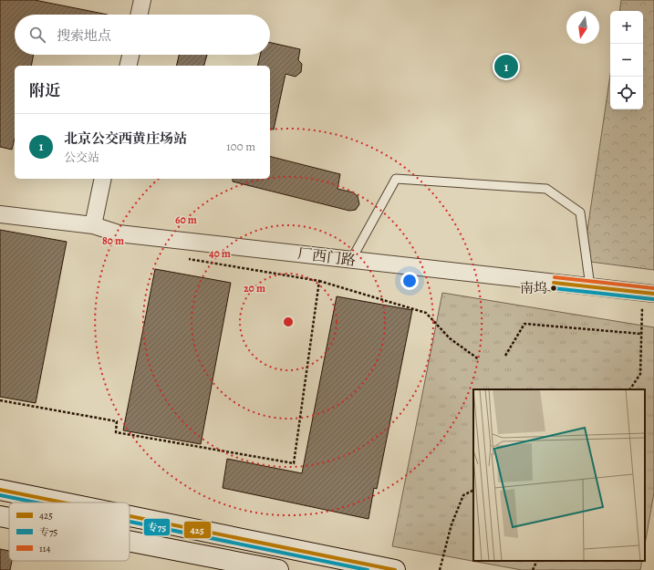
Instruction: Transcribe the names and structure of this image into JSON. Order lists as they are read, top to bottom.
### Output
{
  "streets": {
    "street": ["厂西门路"]
  },
  "places": ["南坞"],
  "lines": ["transit line 114", "transit line 425", "transit line 专75"],
  "legend": ["425", "专75", "114"],
  "north": "bottom",
  "page": {
    "map_buttons": ["+", "−"],
    "search": "搜索地点",
    "pins": "1",
    "heading": "附近",
    "list": [
      {
        "mark": "1",
        "name": "北京公交西黄庄场站",
        "note": "公交站",
        "value": "100 m"
      }
    ]
  },
  "rings": [
    "60 m",
    "80 m",
    "40 m",
    "20 m"
  ]
}
